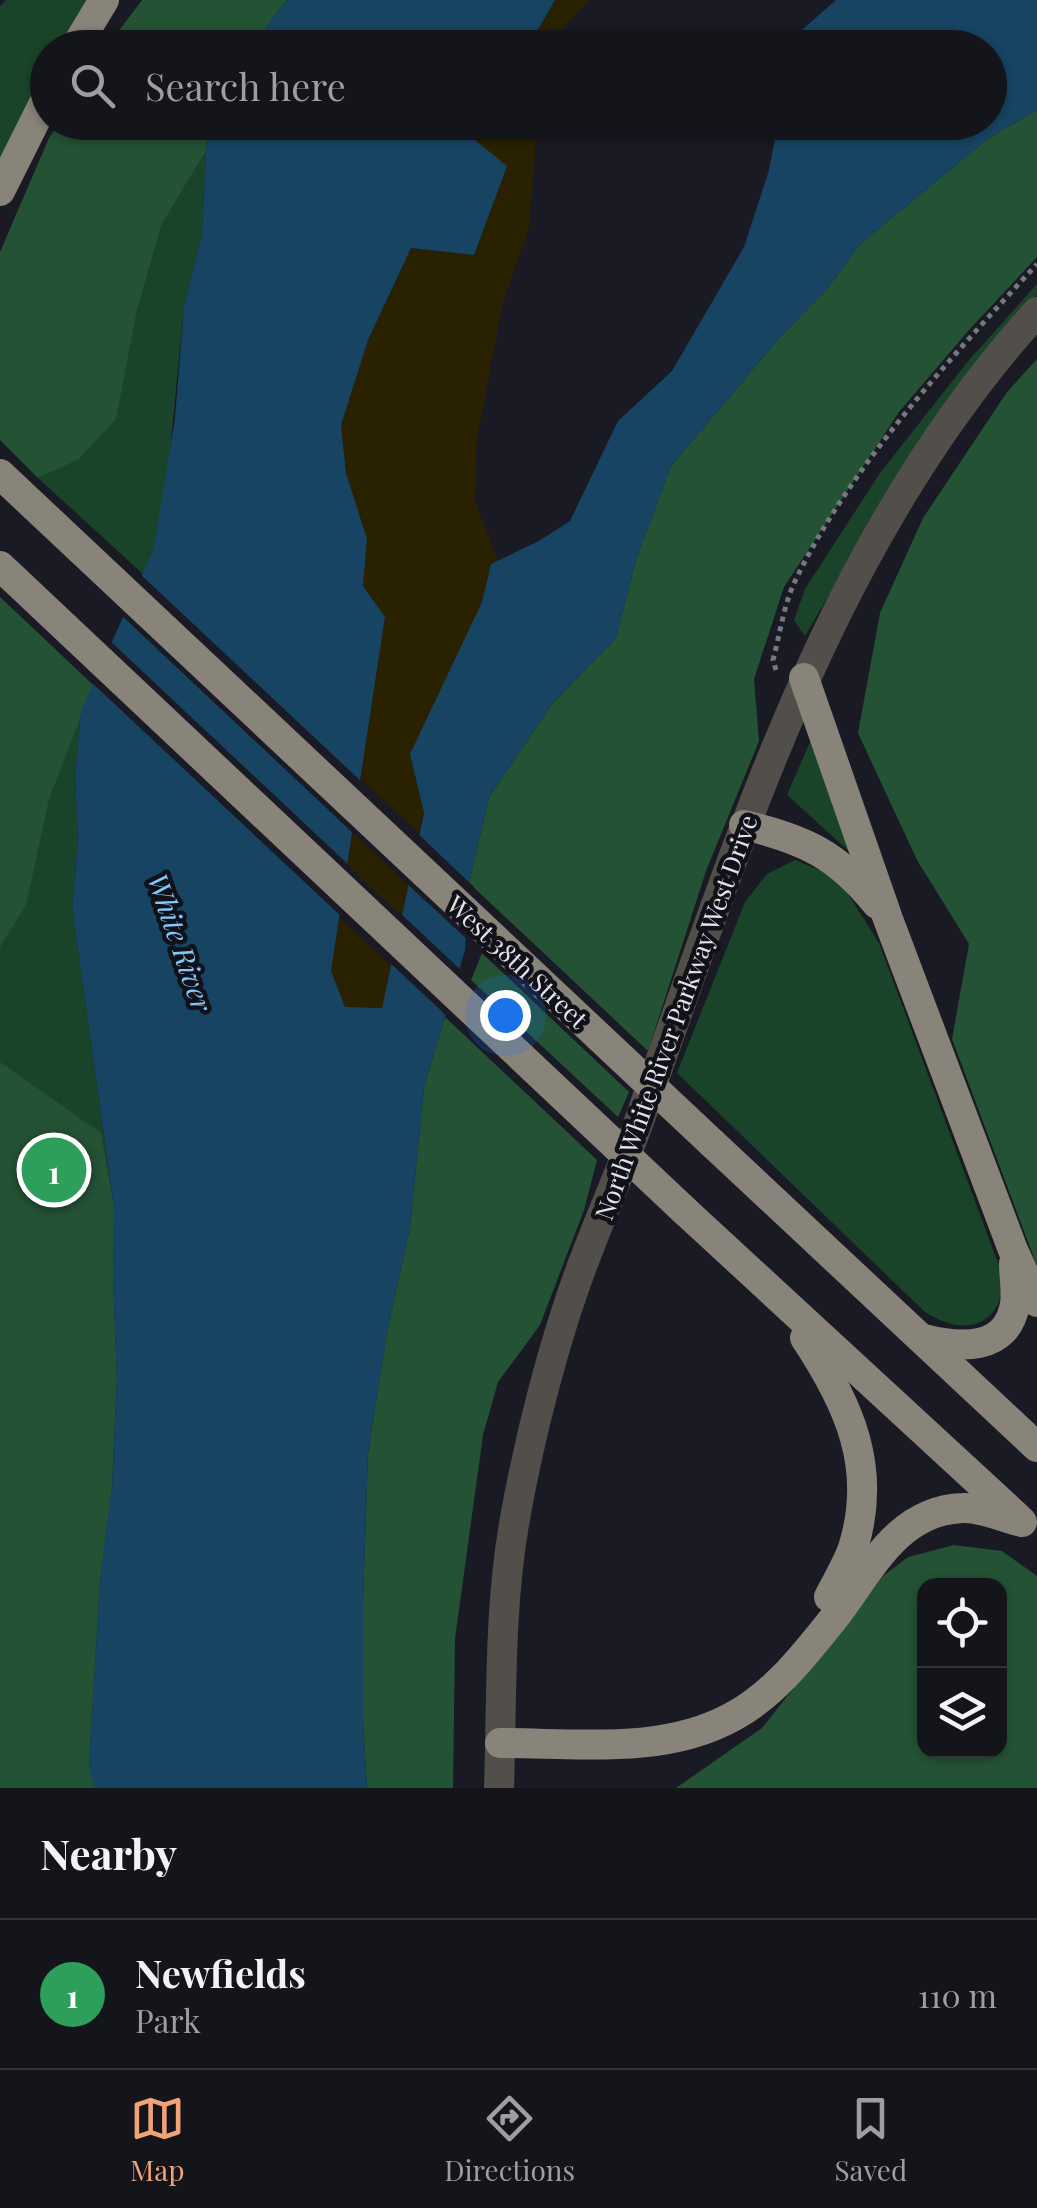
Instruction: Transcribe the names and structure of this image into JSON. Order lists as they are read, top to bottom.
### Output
{
  "streets": {
    "main road": ["West 38th Street"],
    "street": ["North White River Parkway West Drive"]
  },
  "water": ["White River"],
  "page": {
    "search": "Search here",
    "pins": "1",
    "heading": "Nearby",
    "list": [
      {
        "mark": "1",
        "name": "Newfields",
        "note": "Park",
        "value": "110 m"
      }
    ],
    "nav": ["Map", "Directions", "Saved"]
  }
}
